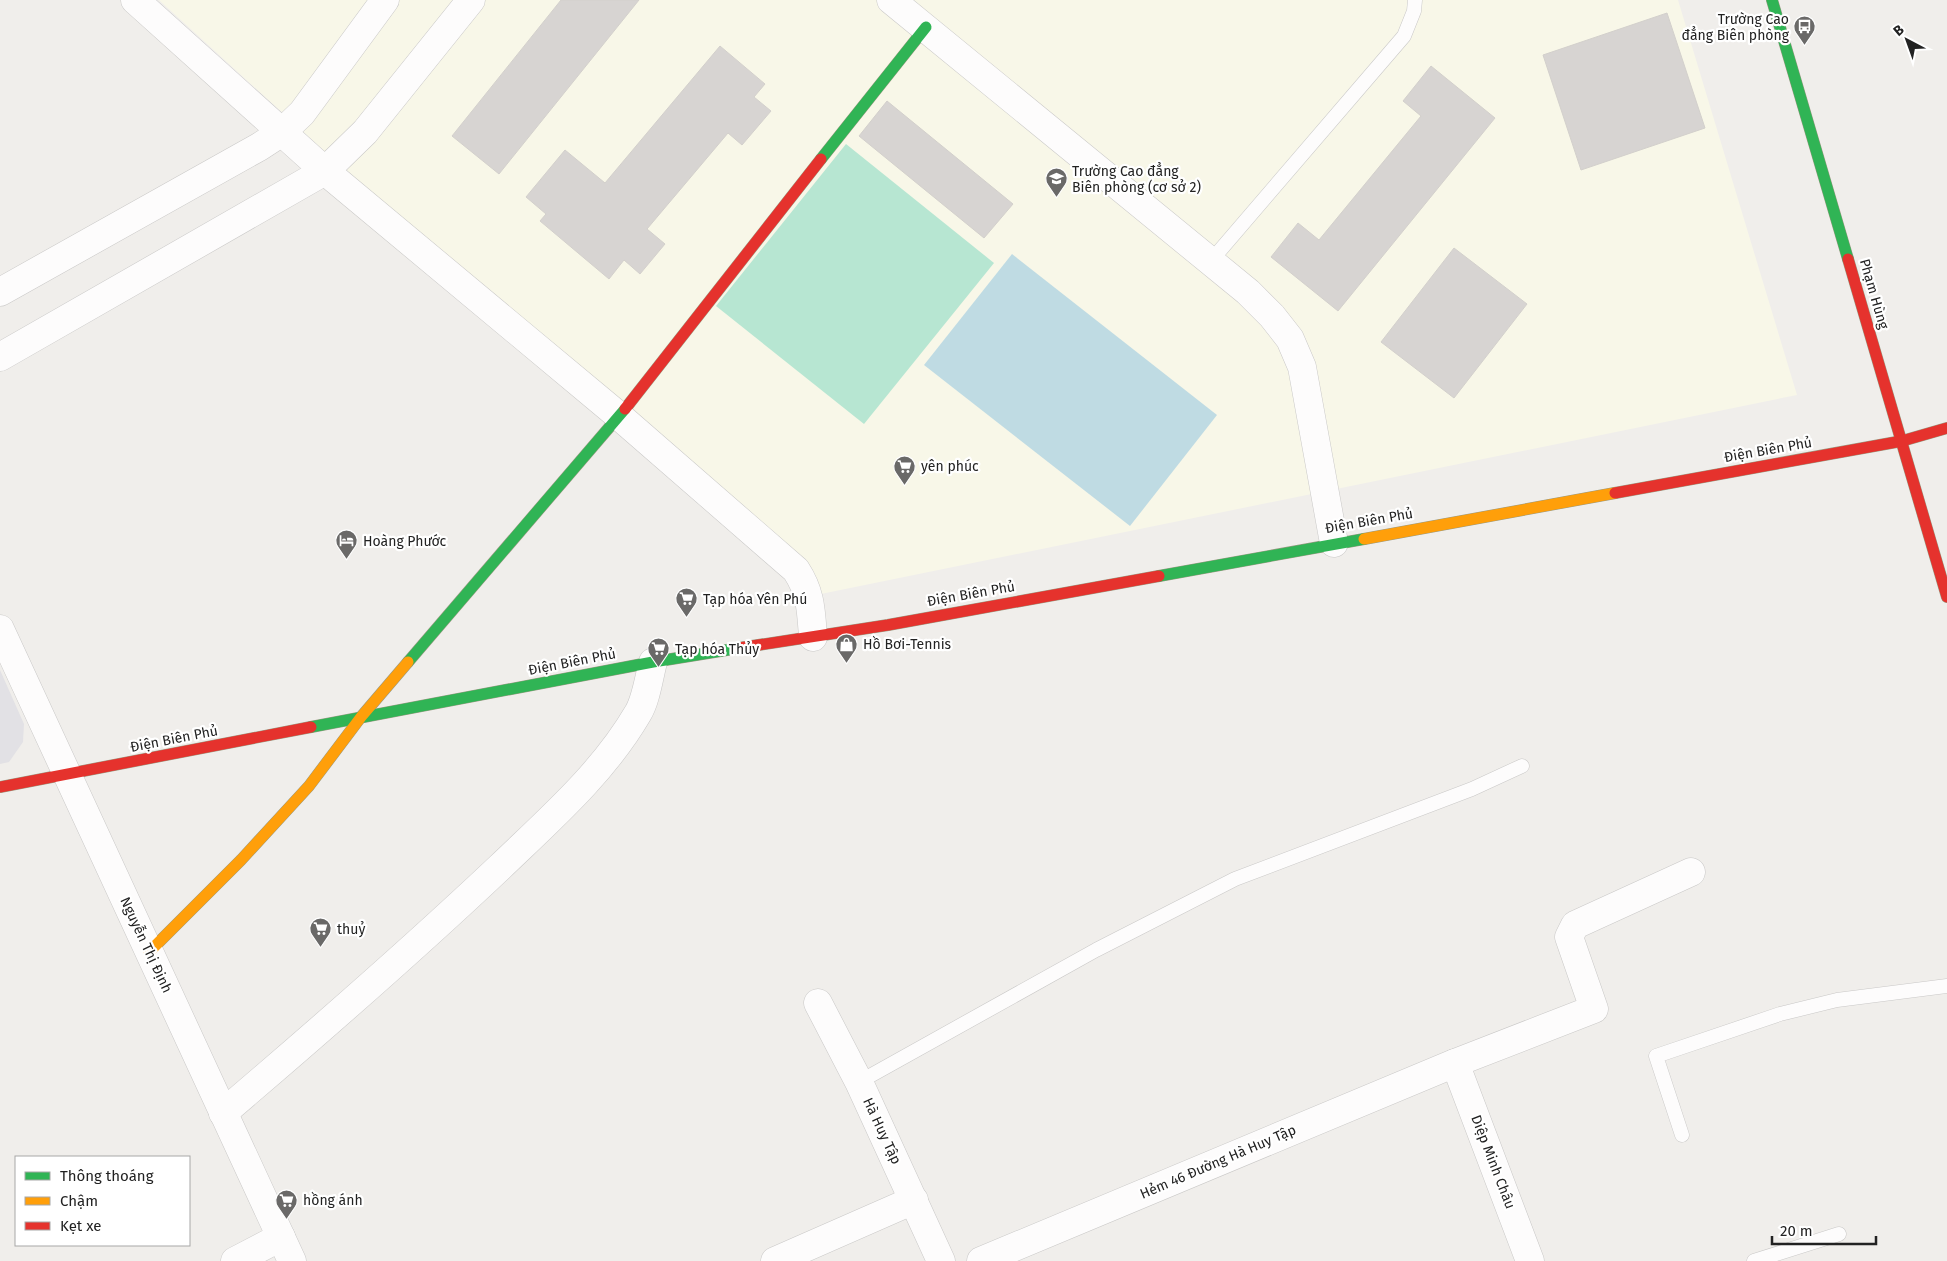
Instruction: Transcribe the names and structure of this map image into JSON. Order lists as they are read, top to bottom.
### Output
{
  "streets": {
    "street": [
      "Phạm Hùng",
      "Điện Biên Phủ",
      "Nguyễn Thị Định",
      "Hà Huy Tập",
      "Hẻm 46 Đường Hà Huy Tập",
      "Diệp Minh Châu"
    ]
  },
  "crossings": [
    ["Phạm Hùng", "Điện Biên Phủ"],
    ["Điện Biên Phủ", "Nguyễn Thị Định"],
    ["Hẻm 46 Đường Hà Huy Tập", "Diệp Minh Châu"]
  ],
  "places": {
    "bus stop": ["Trường Cao đẳng Biên phòng"],
    "school or university": ["Trường Cao đẳng Biên phòng (cơ sở 2)"],
    "supermarket": [
      "yên phúc",
      "Tạp hóa Yên Phú",
      "Tạp hóa Thủy",
      "thuỷ",
      "hồng ánh"
    ],
    "hotel": ["Hoàng Phước"],
    "shop": ["Hồ Bơi-Tennis"]
  },
  "legend": ["Thông thoáng", "Chậm", "Kẹt xe"],
  "scale_bar": "20 m",
  "north": "top left"
}
